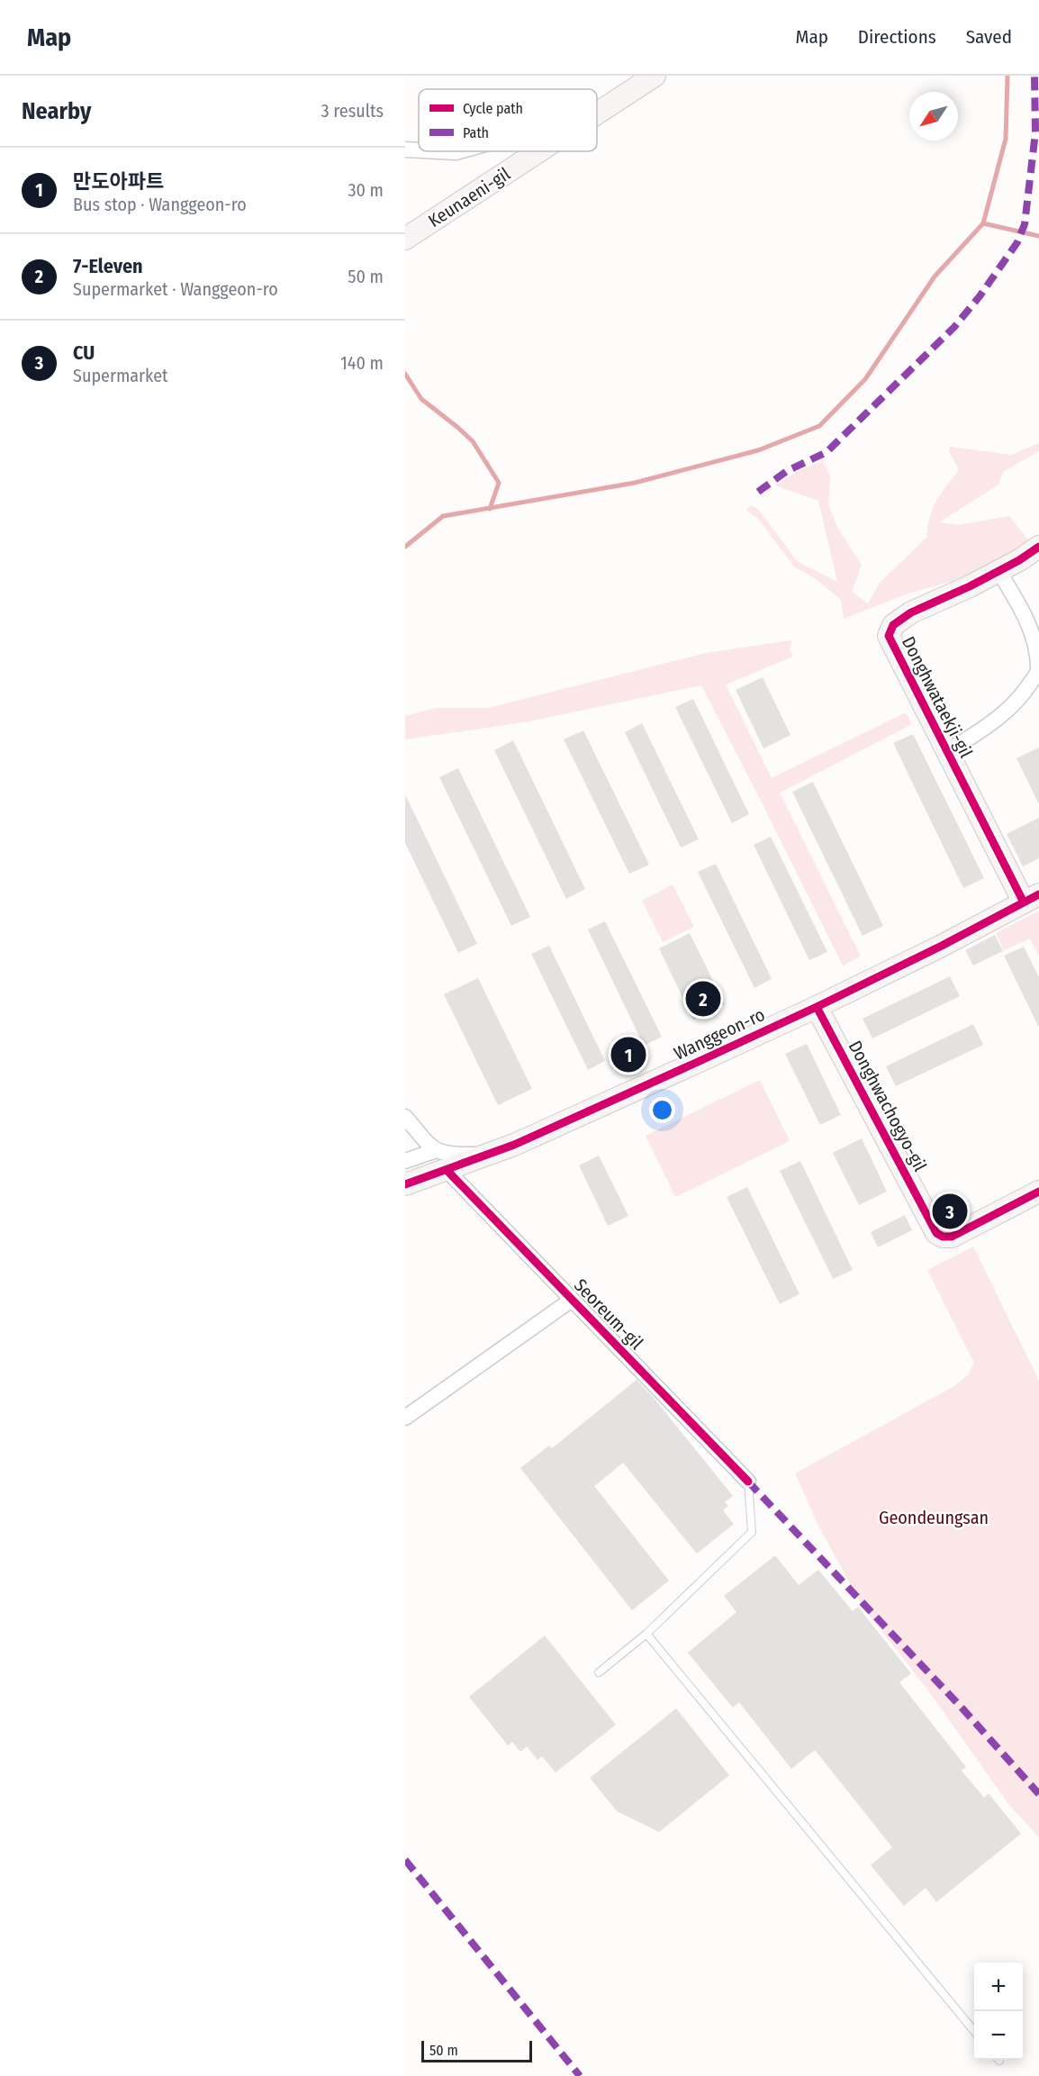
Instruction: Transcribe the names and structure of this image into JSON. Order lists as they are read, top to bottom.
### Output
{
  "streets": {
    "street": [
      "Keunaeni-gil",
      "Donghwataekji-gil",
      "Wanggeon-ro",
      "Donghwachogyo-gil",
      "Seoreum-gil"
    ]
  },
  "crossings": [
    ["Donghwataekji-gil", "Wanggeon-ro"],
    ["Wanggeon-ro", "Donghwachogyo-gil"],
    ["Wanggeon-ro", "Seoreum-gil"]
  ],
  "parks": ["Geondeungsan"],
  "legend": ["Cycle path", "Path"],
  "scale_bar": "50 m",
  "north": "bottom left",
  "page": {
    "header": "Map",
    "nav": ["Map", "Directions", "Saved"],
    "heading": ["Nearby", "3 results"],
    "list": [
      {
        "mark": "1",
        "name": "만도아파트",
        "note": "Bus stop · Wanggeon-ro",
        "value": "30 m"
      },
      {
        "mark": "2",
        "name": "7-Eleven",
        "note": "Supermarket · Wanggeon-ro",
        "value": "50 m"
      },
      {
        "mark": "3",
        "name": "CU",
        "note": "Supermarket",
        "value": "140 m"
      }
    ],
    "pins": ["2", "1", "3"],
    "map_buttons": ["+", "−"],
    "scale": "50 m"
  }
}
